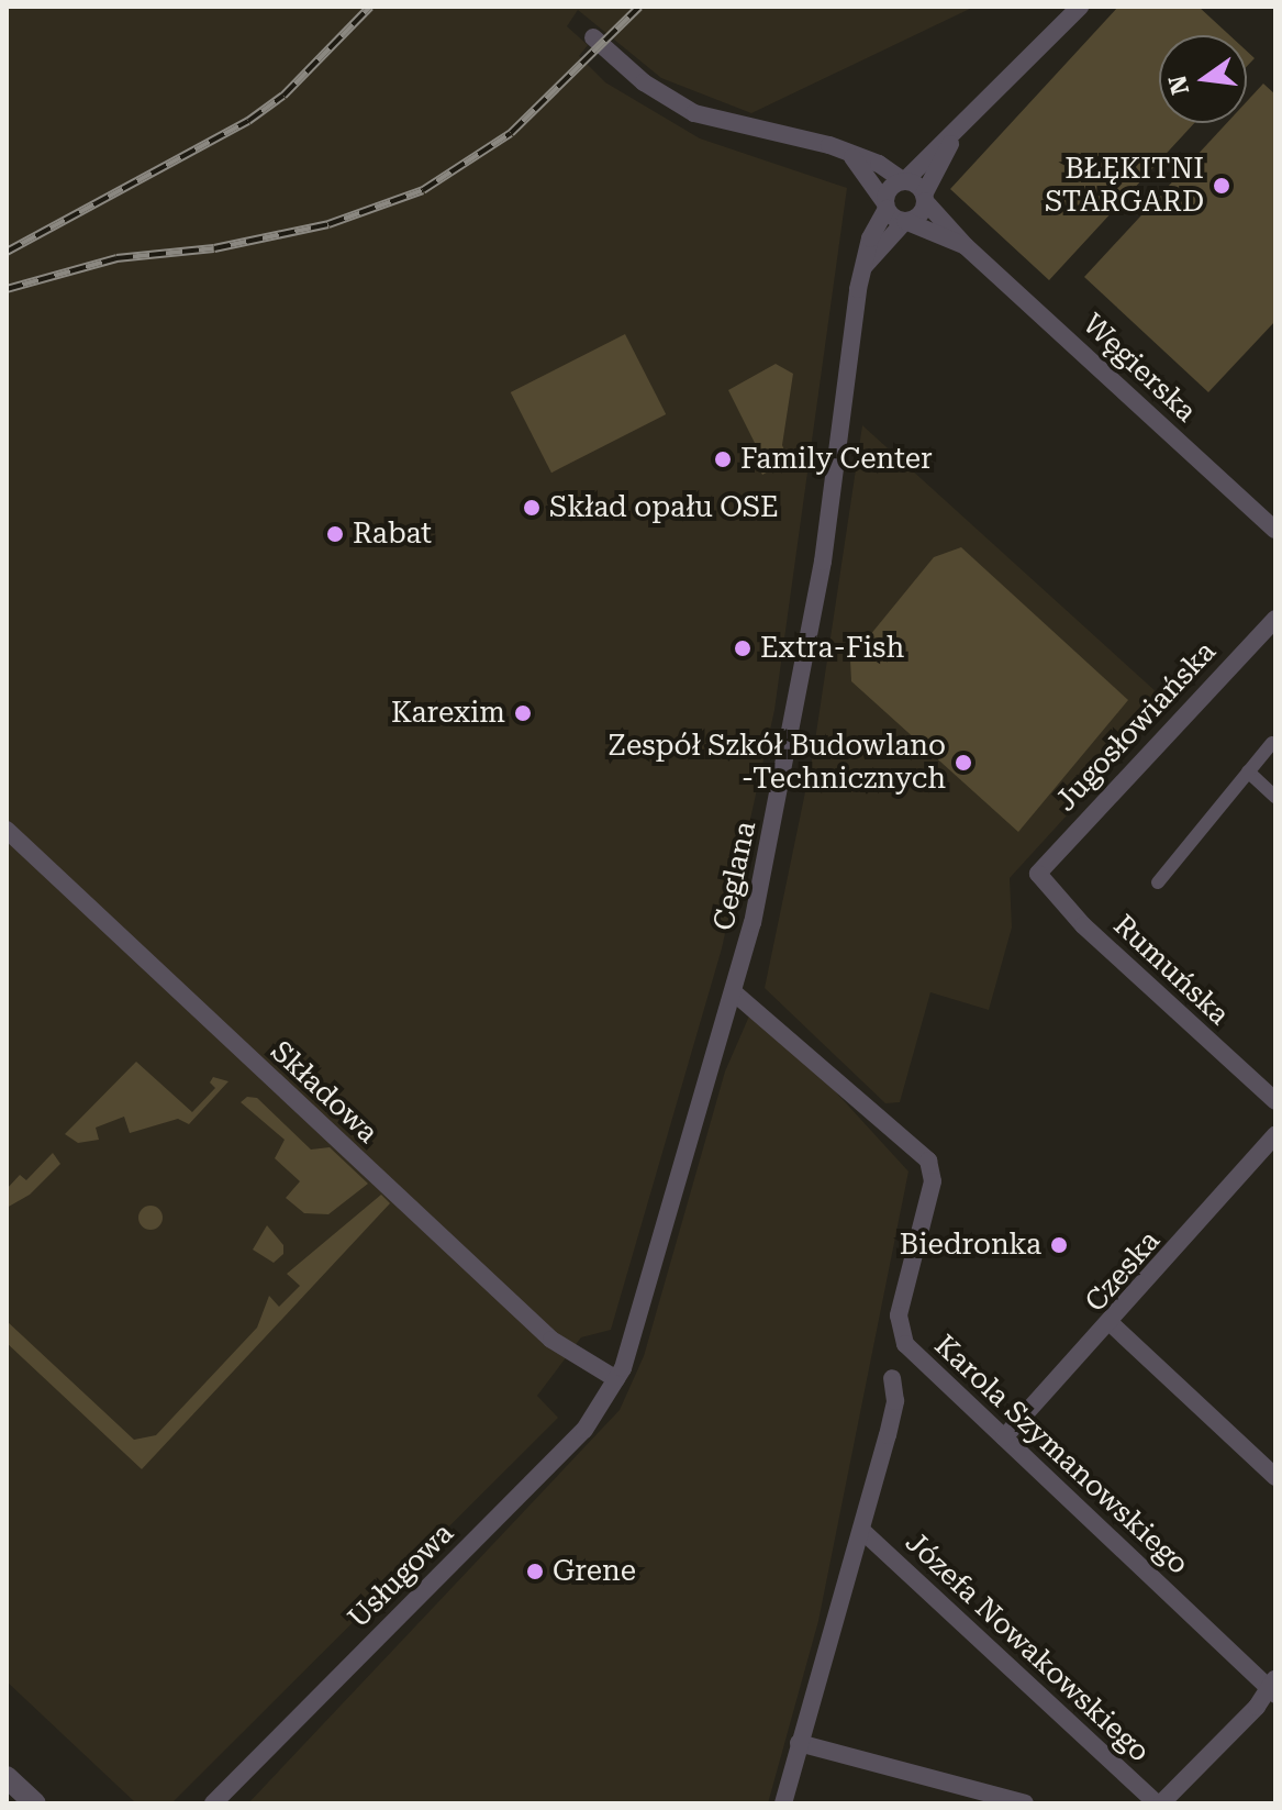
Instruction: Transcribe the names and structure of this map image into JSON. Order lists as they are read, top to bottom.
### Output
{
  "streets": {
    "street": [
      "Węgierska",
      "Jugosłowiańska",
      "Ceglana",
      "Rumuńska",
      "Składowa",
      "Czeska",
      "Karola Szymanowskiego",
      "Usługowa",
      "Józefa Nowakowskiego"
    ]
  },
  "crossings": [
    ["Węgierska", "Ceglana"],
    ["Jugosłowiańska", "Rumuńska"],
    ["Ceglana", "Składowa"],
    ["Ceglana", "Karola Szymanowskiego"],
    ["Ceglana", "Usługowa"],
    ["Składowa", "Usługowa"],
    ["Czeska", "Karola Szymanowskiego"]
  ],
  "places": [
    "BŁĘKITNI STARGARD",
    "Family Center",
    "Skład opału OSE",
    "Rabat",
    "Extra-Fish",
    "Karexim",
    "Zespół Szkół Budowlano -Technicznych",
    "Biedronka",
    "Grene"
  ],
  "north": "left"
}
